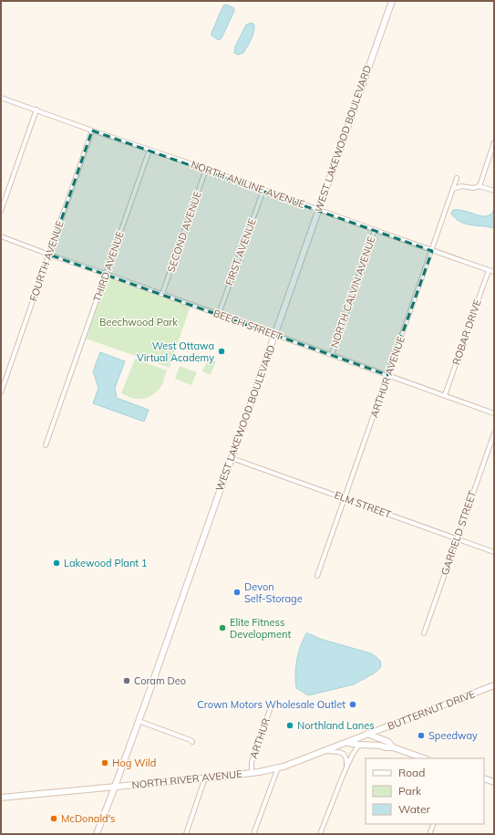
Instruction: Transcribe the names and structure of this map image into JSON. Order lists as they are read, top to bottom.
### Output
{
  "streets": {
    "street": [
      "WEST LAKEWOOD BOULEVARD",
      "NORTH ANILINE AVENUE",
      "SECOND AVENUE",
      "FIRST AVENUE",
      "FOURTH AVENUE",
      "THIRD AVENUE",
      "NORTH CALVIN AVENUE",
      "BEECH STREET",
      "ROBAR DRIVE",
      "ARTHUR AVENUE",
      "ELM STREET",
      "GARFIELD STREET",
      "BUTTERNUT DRIVE",
      "ARTHUR",
      "NORTH RIVER AVENUE"
    ]
  },
  "crossings": [
    ["WEST LAKEWOOD BOULEVARD", "NORTH ANILINE AVENUE"],
    ["WEST LAKEWOOD BOULEVARD", "BEECH STREET"],
    ["WEST LAKEWOOD BOULEVARD", "ELM STREET"],
    ["WEST LAKEWOOD BOULEVARD", "NORTH RIVER AVENUE"],
    ["NORTH ANILINE AVENUE", "SECOND AVENUE"],
    ["NORTH ANILINE AVENUE", "FIRST AVENUE"],
    ["NORTH ANILINE AVENUE", "FOURTH AVENUE"],
    ["NORTH ANILINE AVENUE", "THIRD AVENUE"],
    ["NORTH ANILINE AVENUE", "NORTH CALVIN AVENUE"],
    ["NORTH ANILINE AVENUE", "ROBAR DRIVE"],
    ["NORTH ANILINE AVENUE", "ARTHUR AVENUE"],
    ["SECOND AVENUE", "BEECH STREET"],
    ["FIRST AVENUE", "BEECH STREET"],
    ["FOURTH AVENUE", "BEECH STREET"],
    ["THIRD AVENUE", "BEECH STREET"],
    ["NORTH CALVIN AVENUE", "BEECH STREET"],
    ["BEECH STREET", "ROBAR DRIVE"],
    ["BEECH STREET", "ARTHUR AVENUE"],
    ["ARTHUR AVENUE", "ELM STREET"],
    ["ELM STREET", "GARFIELD STREET"],
    ["BUTTERNUT DRIVE", "NORTH RIVER AVENUE"],
    ["ARTHUR", "NORTH RIVER AVENUE"]
  ],
  "parks": ["Beechwood Park"],
  "places": [
    "West Ottawa Virtual Academy",
    "Lakewood Plant 1",
    "Devon Self-Storage",
    "Elite Fitness Development",
    "Coram Deo",
    "Crown Motors Wholesale Outlet",
    "Northland Lanes",
    "Speedway",
    "Hog Wild",
    "McDonald's"
  ],
  "legend": ["Road", "Park", "Water"]
}
